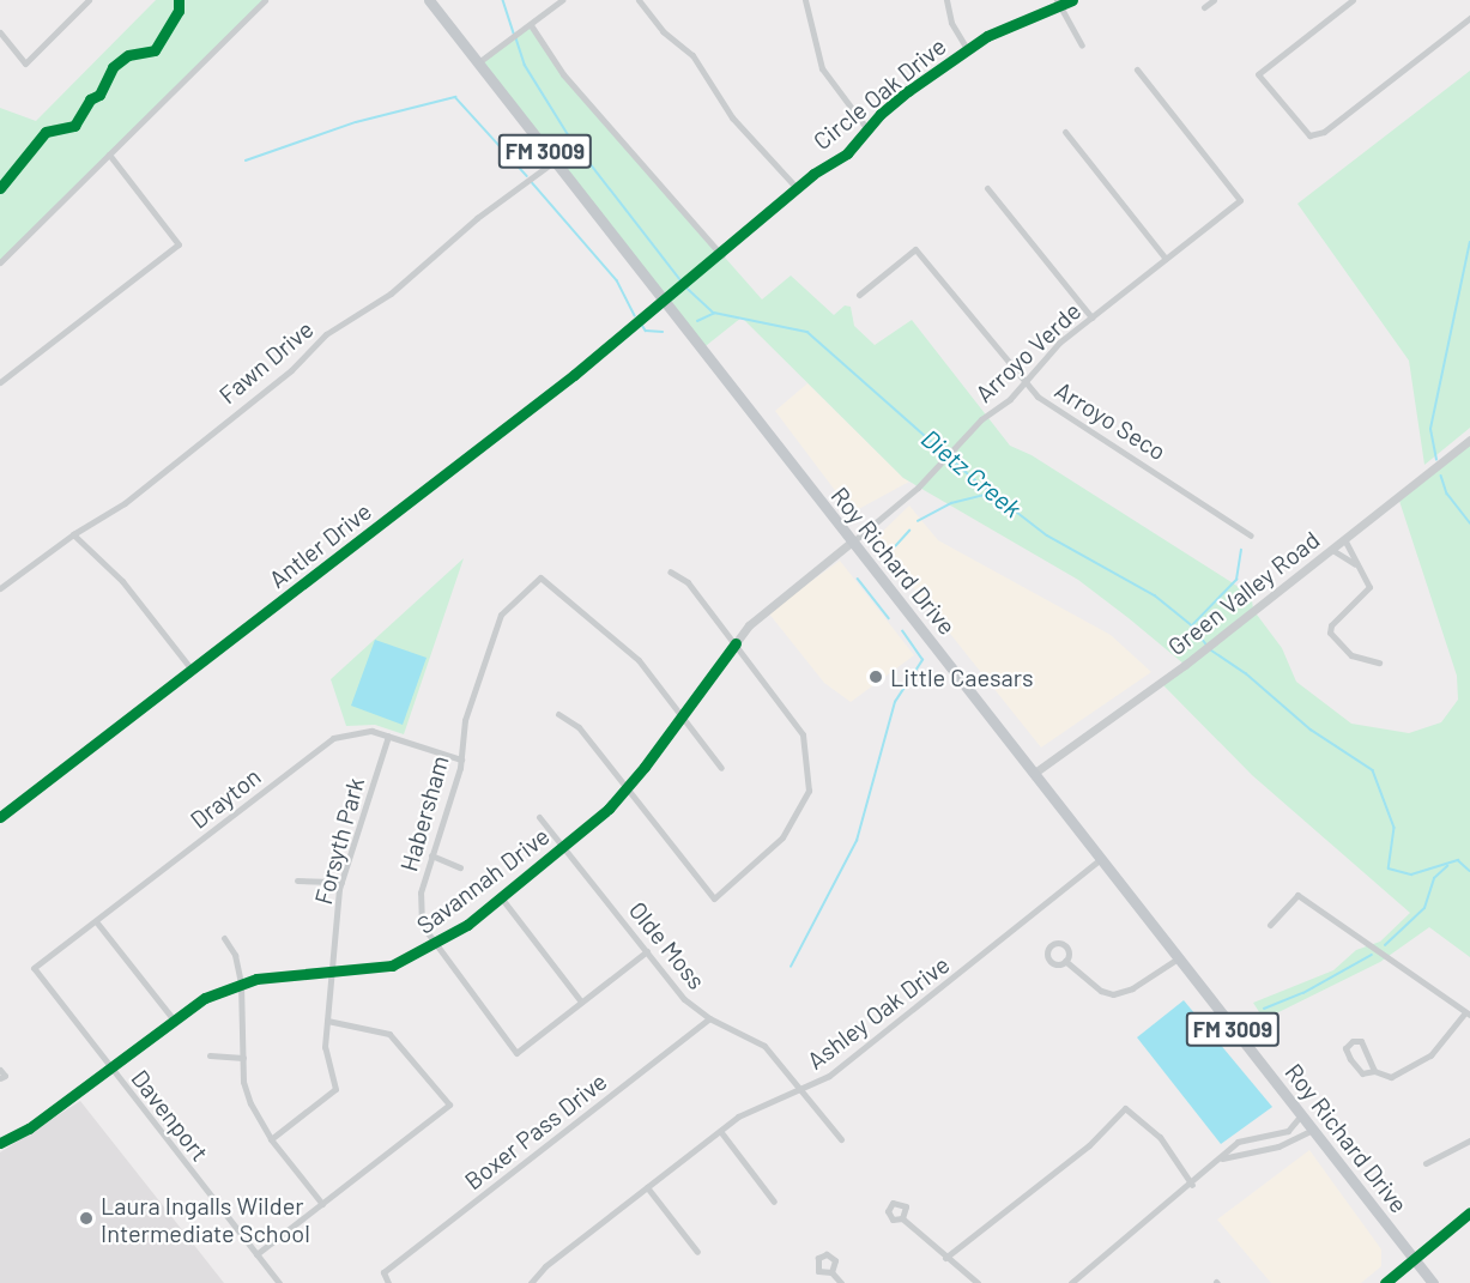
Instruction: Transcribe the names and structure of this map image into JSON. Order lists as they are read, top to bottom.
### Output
{
  "streets": {
    "main road": ["FM 3009", "Roy Richard Drive"],
    "street": [
      "Circle Oak Drive",
      "Arroyo Verde",
      "Fawn Drive",
      "Arroyo Seco",
      "Antler Drive",
      "Green Valley Road",
      "Drayton",
      "Habersham",
      "Forsyth Park",
      "Savannah Drive",
      "Olde Moss",
      "Ashley Oak Drive",
      "Davenport",
      "Boxer Pass Drive"
    ]
  },
  "crossings": [
    ["Circle Oak Drive", "Antler Drive"],
    ["Circle Oak Drive", "Roy Richard Drive"],
    ["Arroyo Verde", "Arroyo Seco"],
    ["Arroyo Verde", "Roy Richard Drive"],
    ["Arroyo Verde", "Savannah Drive"],
    ["Fawn Drive", "Roy Richard Drive"],
    ["Antler Drive", "Roy Richard Drive"],
    ["Roy Richard Drive", "Green Valley Road"],
    ["Roy Richard Drive", "Savannah Drive"],
    ["Roy Richard Drive", "Ashley Oak Drive"],
    ["Drayton", "Habersham"],
    ["Drayton", "Forsyth Park"],
    ["Drayton", "Davenport"],
    ["Habersham", "Savannah Drive"],
    ["Forsyth Park", "Savannah Drive"],
    ["Savannah Drive", "Olde Moss"],
    ["Savannah Drive", "Davenport"],
    ["Olde Moss", "Ashley Oak Drive"],
    ["Olde Moss", "Boxer Pass Drive"]
  ],
  "water": ["Dietz Creek"],
  "places": ["Little Caesars", "Laura Ingalls Wilder Intermediate School"]
}
